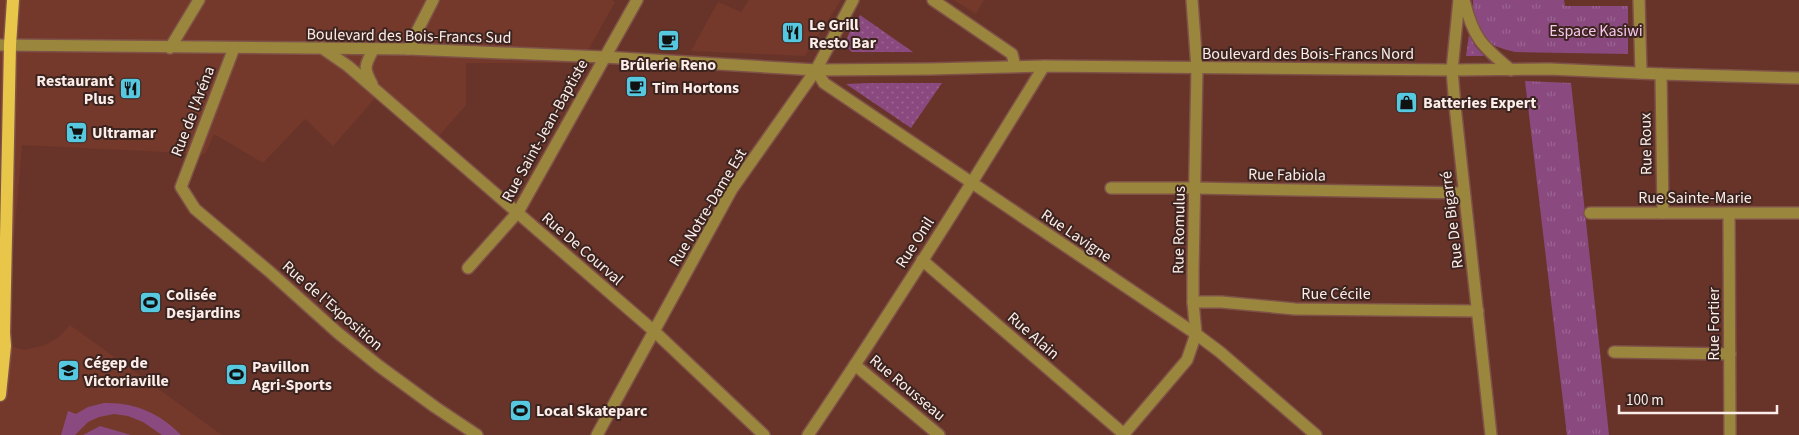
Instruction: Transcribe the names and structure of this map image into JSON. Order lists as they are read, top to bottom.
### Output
{
  "streets": {
    "street": [
      "Boulevard des Bois-Francs Sud",
      "Boulevard des Bois-Francs Nord",
      "Rue de l'Aréna",
      "Rue Saint-Jean-Baptiste",
      "Rue Roux",
      "Rue Fabiola",
      "Rue Sainte-Marie",
      "Rue Notre-Dame Est",
      "Rue De Bigarré",
      "Rue Romulus",
      "Rue Lavigne",
      "Rue Onil",
      "Rue De Courval",
      "Rue Cécile",
      "Rue de l'Exposition",
      "Rue Fortier",
      "Rue Alain",
      "Rue Rousseau"
    ]
  },
  "crossings": [
    ["Boulevard des Bois-Francs Sud", "Boulevard des Bois-Francs Nord"],
    ["Boulevard des Bois-Francs Sud", "Rue de l'Aréna"],
    ["Boulevard des Bois-Francs Sud", "Rue Saint-Jean-Baptiste"],
    ["Boulevard des Bois-Francs Sud", "Rue Notre-Dame Est"],
    ["Boulevard des Bois-Francs Sud", "Rue Lavigne"],
    ["Boulevard des Bois-Francs Sud", "Rue De Courval"],
    ["Boulevard des Bois-Francs Nord", "Rue Roux"],
    ["Boulevard des Bois-Francs Nord", "Rue Notre-Dame Est"],
    ["Boulevard des Bois-Francs Nord", "Rue De Bigarré"],
    ["Boulevard des Bois-Francs Nord", "Rue Romulus"],
    ["Boulevard des Bois-Francs Nord", "Rue Lavigne"],
    ["Boulevard des Bois-Francs Nord", "Rue Onil"],
    ["Rue de l'Aréna", "Rue de l'Exposition"],
    ["Rue Saint-Jean-Baptiste", "Rue De Courval"],
    ["Rue Roux", "Rue Sainte-Marie"],
    ["Rue Fabiola", "Rue De Bigarré"],
    ["Rue Fabiola", "Rue Romulus"],
    ["Rue Sainte-Marie", "Rue Fortier"],
    ["Rue Notre-Dame Est", "Rue Lavigne"],
    ["Rue Notre-Dame Est", "Rue De Courval"],
    ["Rue De Bigarré", "Rue Cécile"],
    ["Rue Romulus", "Rue Lavigne"],
    ["Rue Romulus", "Rue Cécile"],
    ["Rue Romulus", "Rue Alain"],
    ["Rue Lavigne", "Rue Onil"],
    ["Rue Onil", "Rue Alain"],
    ["Rue Onil", "Rue Rousseau"]
  ],
  "parks": ["Espace Kasiwi"],
  "places": {
    "restaurant": ["Le Grill Resto Bar", "Restaurant Plus"],
    "cafe": ["Brûlerie Reno", "Tim Hortons"],
    "shop": ["Batteries Expert"],
    "supermarket": ["Ultramar"],
    "sports": ["Colisée Desjardins", "Pavillon Agri-Sports", "Local Skateparc"],
    "school or university": ["Cégep de Victoriaville"]
  },
  "scale_bar": "100 m"
}
